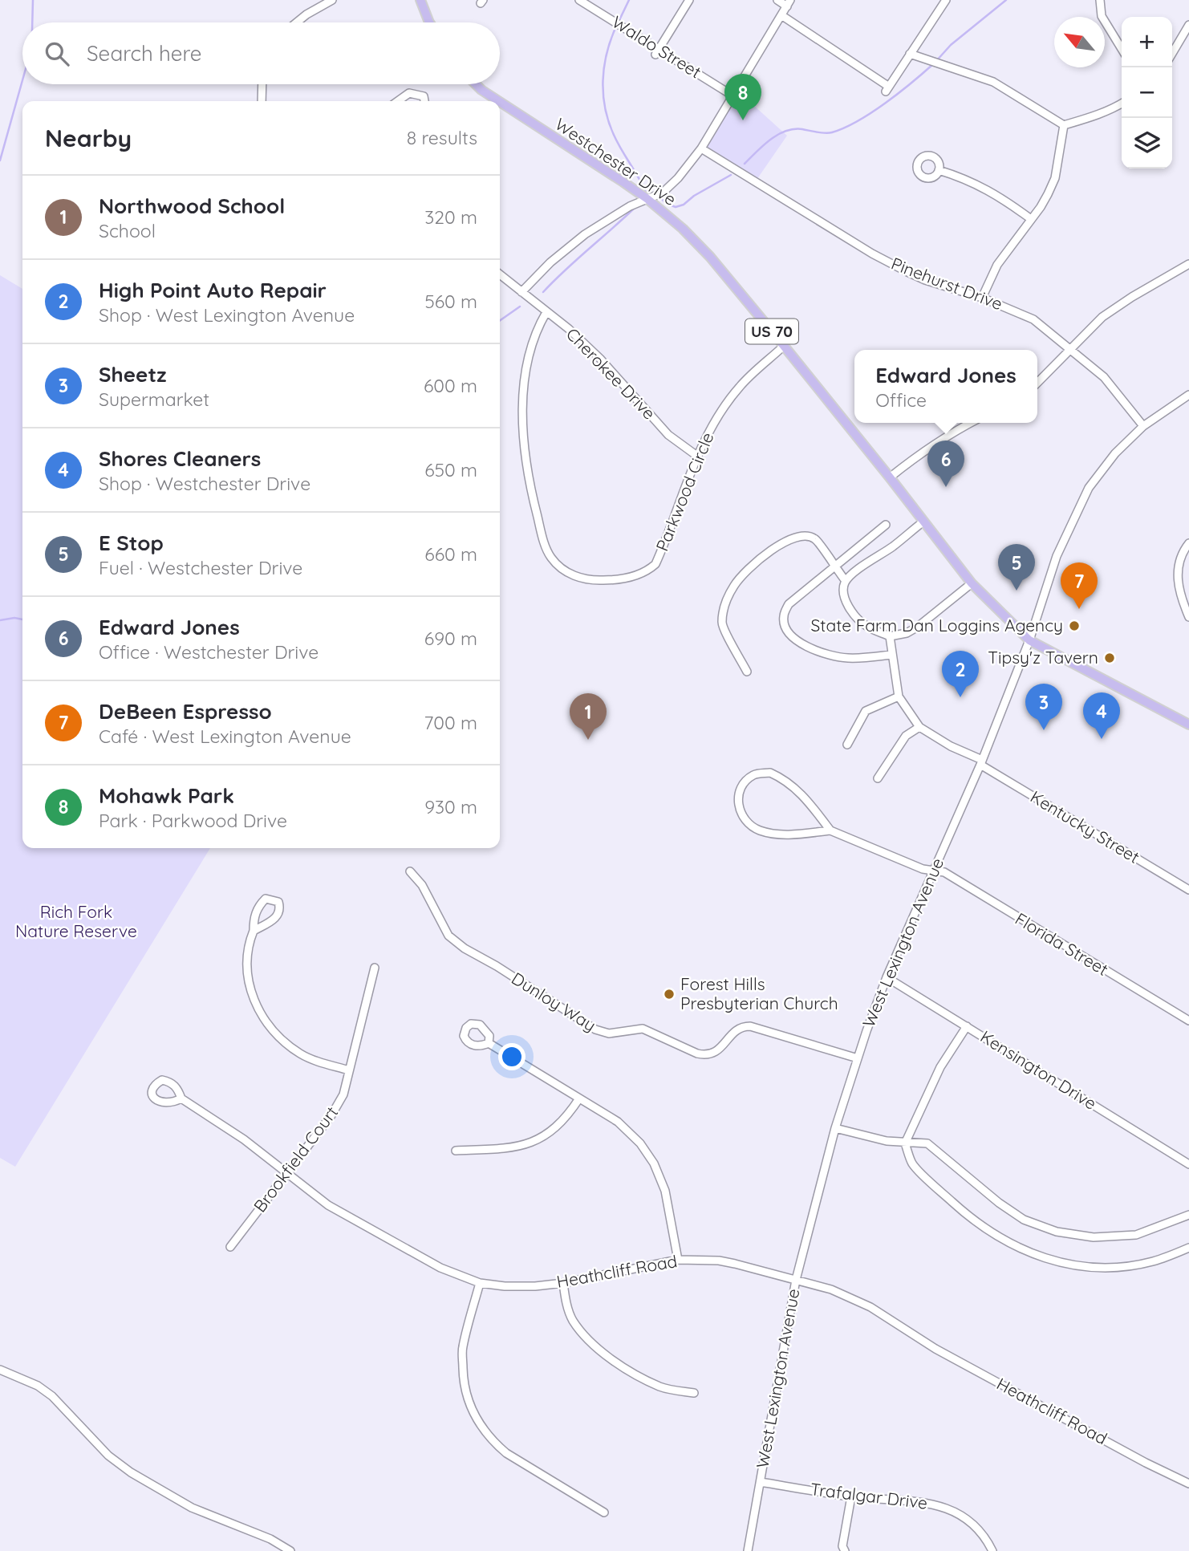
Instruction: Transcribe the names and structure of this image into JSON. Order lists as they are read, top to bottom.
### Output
{
  "streets": {
    "main road": ["Westchester Drive", "US 70"],
    "street": [
      "Waldo Street",
      "Pinehurst Drive",
      "Cherokee Drive",
      "Parkwood Circle",
      "Kentucky Street",
      "West Lexington Avenue",
      "Florida Street",
      "Dunloy Way",
      "Kensington Drive",
      "Brookfield Court",
      "Heathcliff Road",
      "Trafalgar Drive"
    ]
  },
  "crossings": [
    ["Westchester Drive", "Parkwood Circle"],
    ["Westchester Drive", "West Lexington Avenue"],
    ["Pinehurst Drive", "West Lexington Avenue"],
    ["Cherokee Drive", "Parkwood Circle"],
    ["Kentucky Street", "West Lexington Avenue"],
    ["West Lexington Avenue", "Florida Street"],
    ["West Lexington Avenue", "Dunloy Way"],
    ["West Lexington Avenue", "Kensington Drive"],
    ["West Lexington Avenue", "Heathcliff Road"],
    ["West Lexington Avenue", "Trafalgar Drive"],
    ["Brookfield Court", "Heathcliff Road"]
  ],
  "parks": ["Rich Fork Nature Reserve"],
  "places": ["State Farm Dan Loggins Agency", "Tipsy'z Tavern", "Forest Hills Presbyterian Church"],
  "north": "top left",
  "page": {
    "map_buttons": ["+", "−"],
    "search": "Search here",
    "pins": [
      "8",
      "6",
      "5",
      "7",
      "2",
      "3",
      "4",
      "1"
    ],
    "heading": ["Nearby", "8 results"],
    "list": [
      {
        "mark": "1",
        "name": "Northwood School",
        "note": "School",
        "value": "320 m"
      },
      {
        "mark": "2",
        "name": "High Point Auto Repair",
        "note": "Shop · West Lexington Avenue",
        "value": "560 m"
      },
      {
        "mark": "3",
        "name": "Sheetz",
        "note": "Supermarket",
        "value": "600 m"
      },
      {
        "mark": "4",
        "name": "Shores Cleaners",
        "note": "Shop · Westchester Drive",
        "value": "650 m"
      },
      {
        "mark": "5",
        "name": "E Stop",
        "note": "Fuel · Westchester Drive",
        "value": "660 m"
      },
      {
        "mark": "6",
        "name": "Edward Jones",
        "note": "Office · Westchester Drive",
        "value": "690 m"
      },
      {
        "mark": "7",
        "name": "DeBeen Espresso",
        "note": "Café · West Lexington Avenue",
        "value": "700 m"
      },
      {
        "mark": "8",
        "name": "Mohawk Park",
        "note": "Park · Parkwood Drive",
        "value": "930 m"
      }
    ],
    "popup": ["Edward Jones", "Office"]
  }
}
